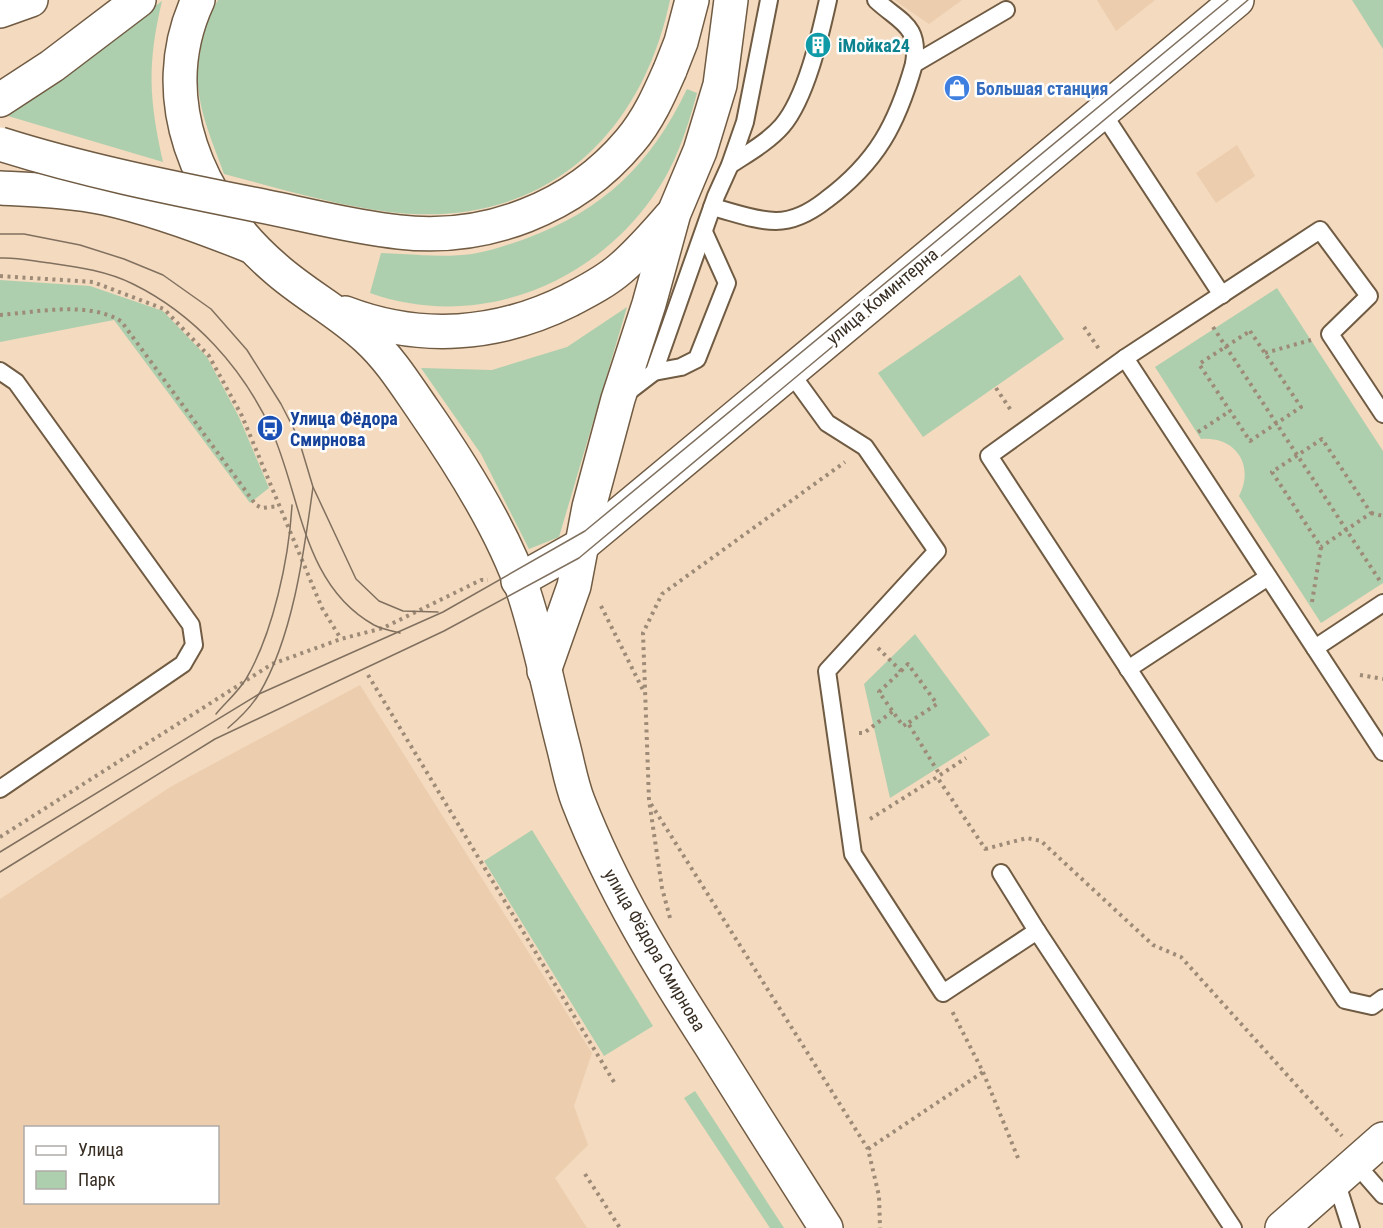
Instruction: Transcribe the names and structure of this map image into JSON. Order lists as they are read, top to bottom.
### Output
{
  "streets": {
    "main road": ["улица Коминтерна", "улица Фёдора Смирнова"]
  },
  "crossings": [
    ["улица Коминтерна", "улица Фёдора Смирнова"]
  ],
  "places": {
    "building": ["iМойка24"],
    "shop": ["Большая станция"],
    "bus stop": ["Улица Фёдора Смирнова"]
  },
  "legend": ["Улица", "Парк"]
}
